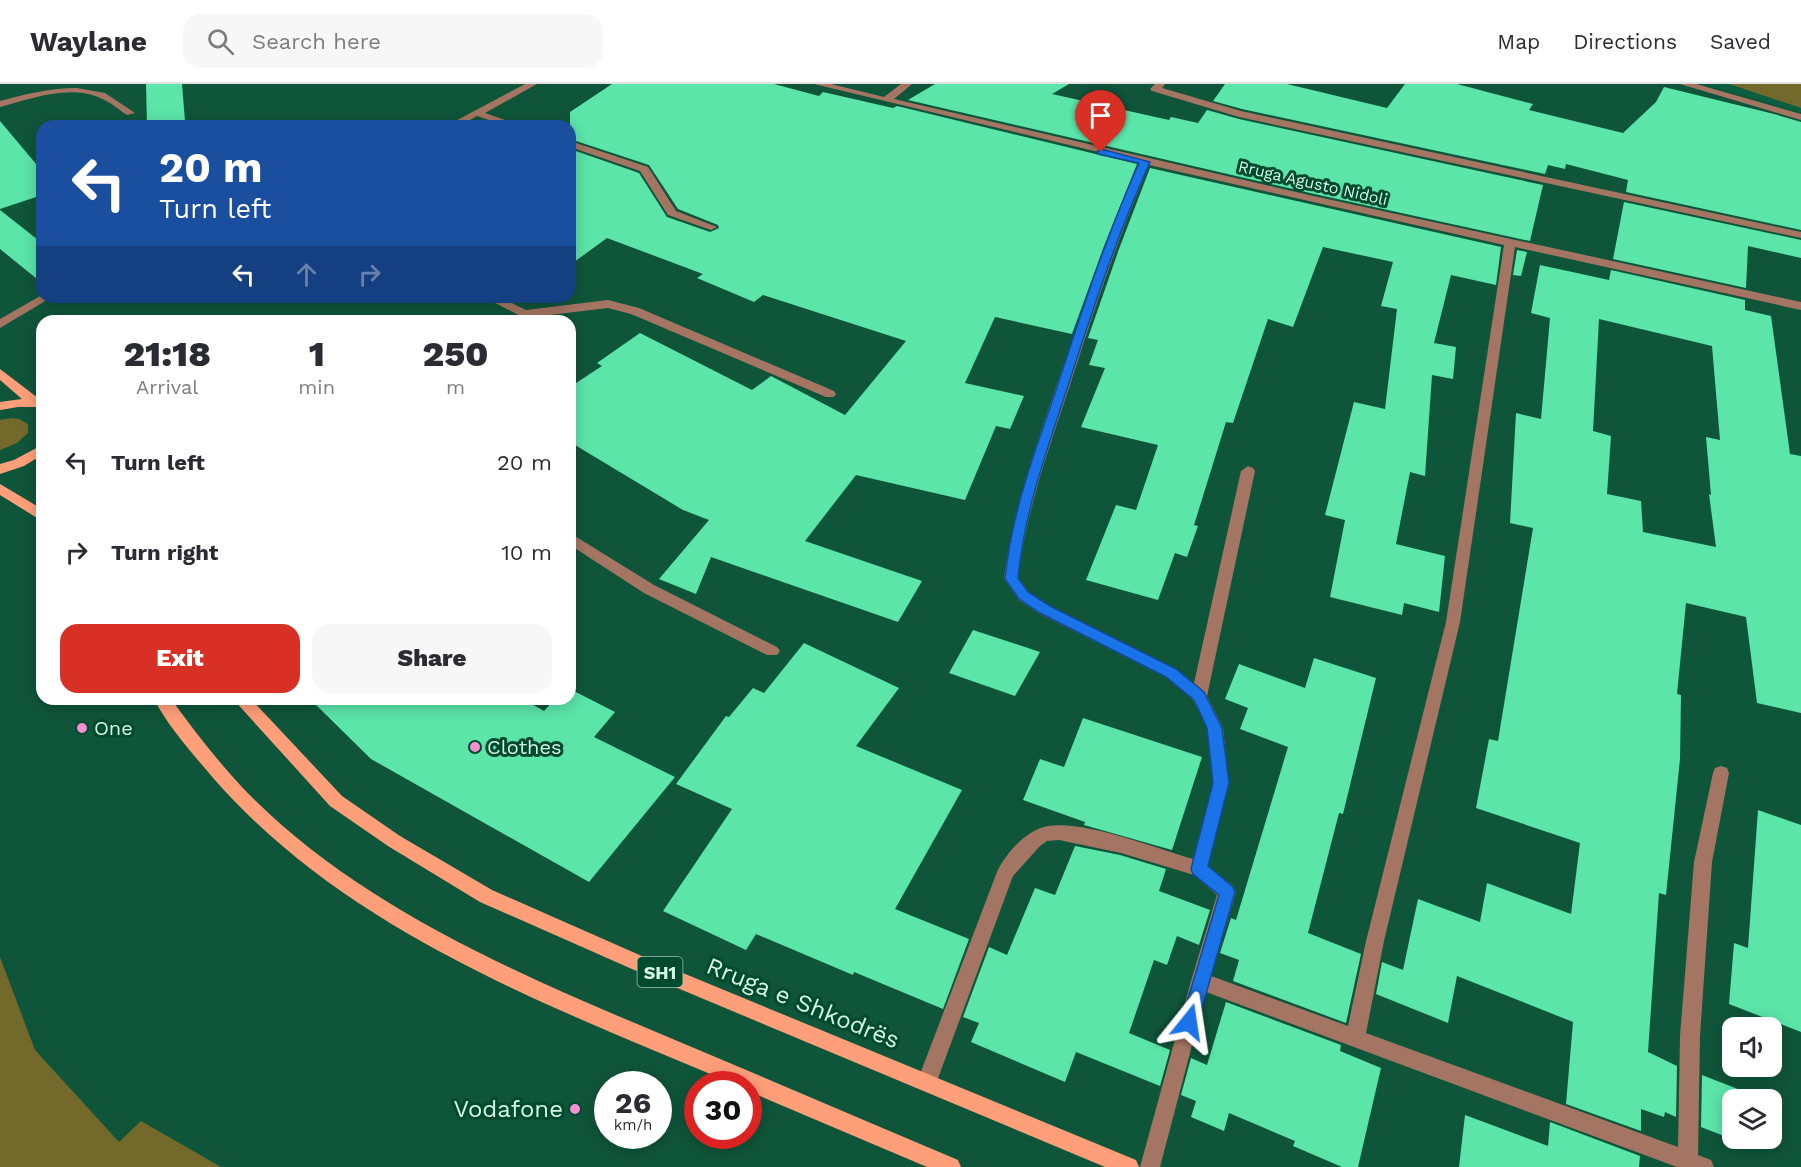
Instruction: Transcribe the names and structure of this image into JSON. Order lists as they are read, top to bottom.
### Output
{
  "streets": {
    "main road": ["SH1", "Rruga e Shkodrës"],
    "street": ["Rruga Agusto Nidoli"]
  },
  "places": ["One", "Clothes", "Vodafone"],
  "page": {
    "header": "Waylane",
    "search": "Search here",
    "nav": ["Map", "Directions", "Saved"],
    "turn": ["20 m", "Turn left"],
    "eta": [
      "21:18",
      "Arrival",
      "1",
      "min",
      "250",
      "m"
    ],
    "list": [
      {
        "name": "Turn left",
        "value": "20 m"
      },
      {
        "name": "Turn right",
        "value": "10 m"
      }
    ],
    "buttons": ["Exit", "Share"],
    "speed": "26 km/h",
    "limit": "30"
  }
}
